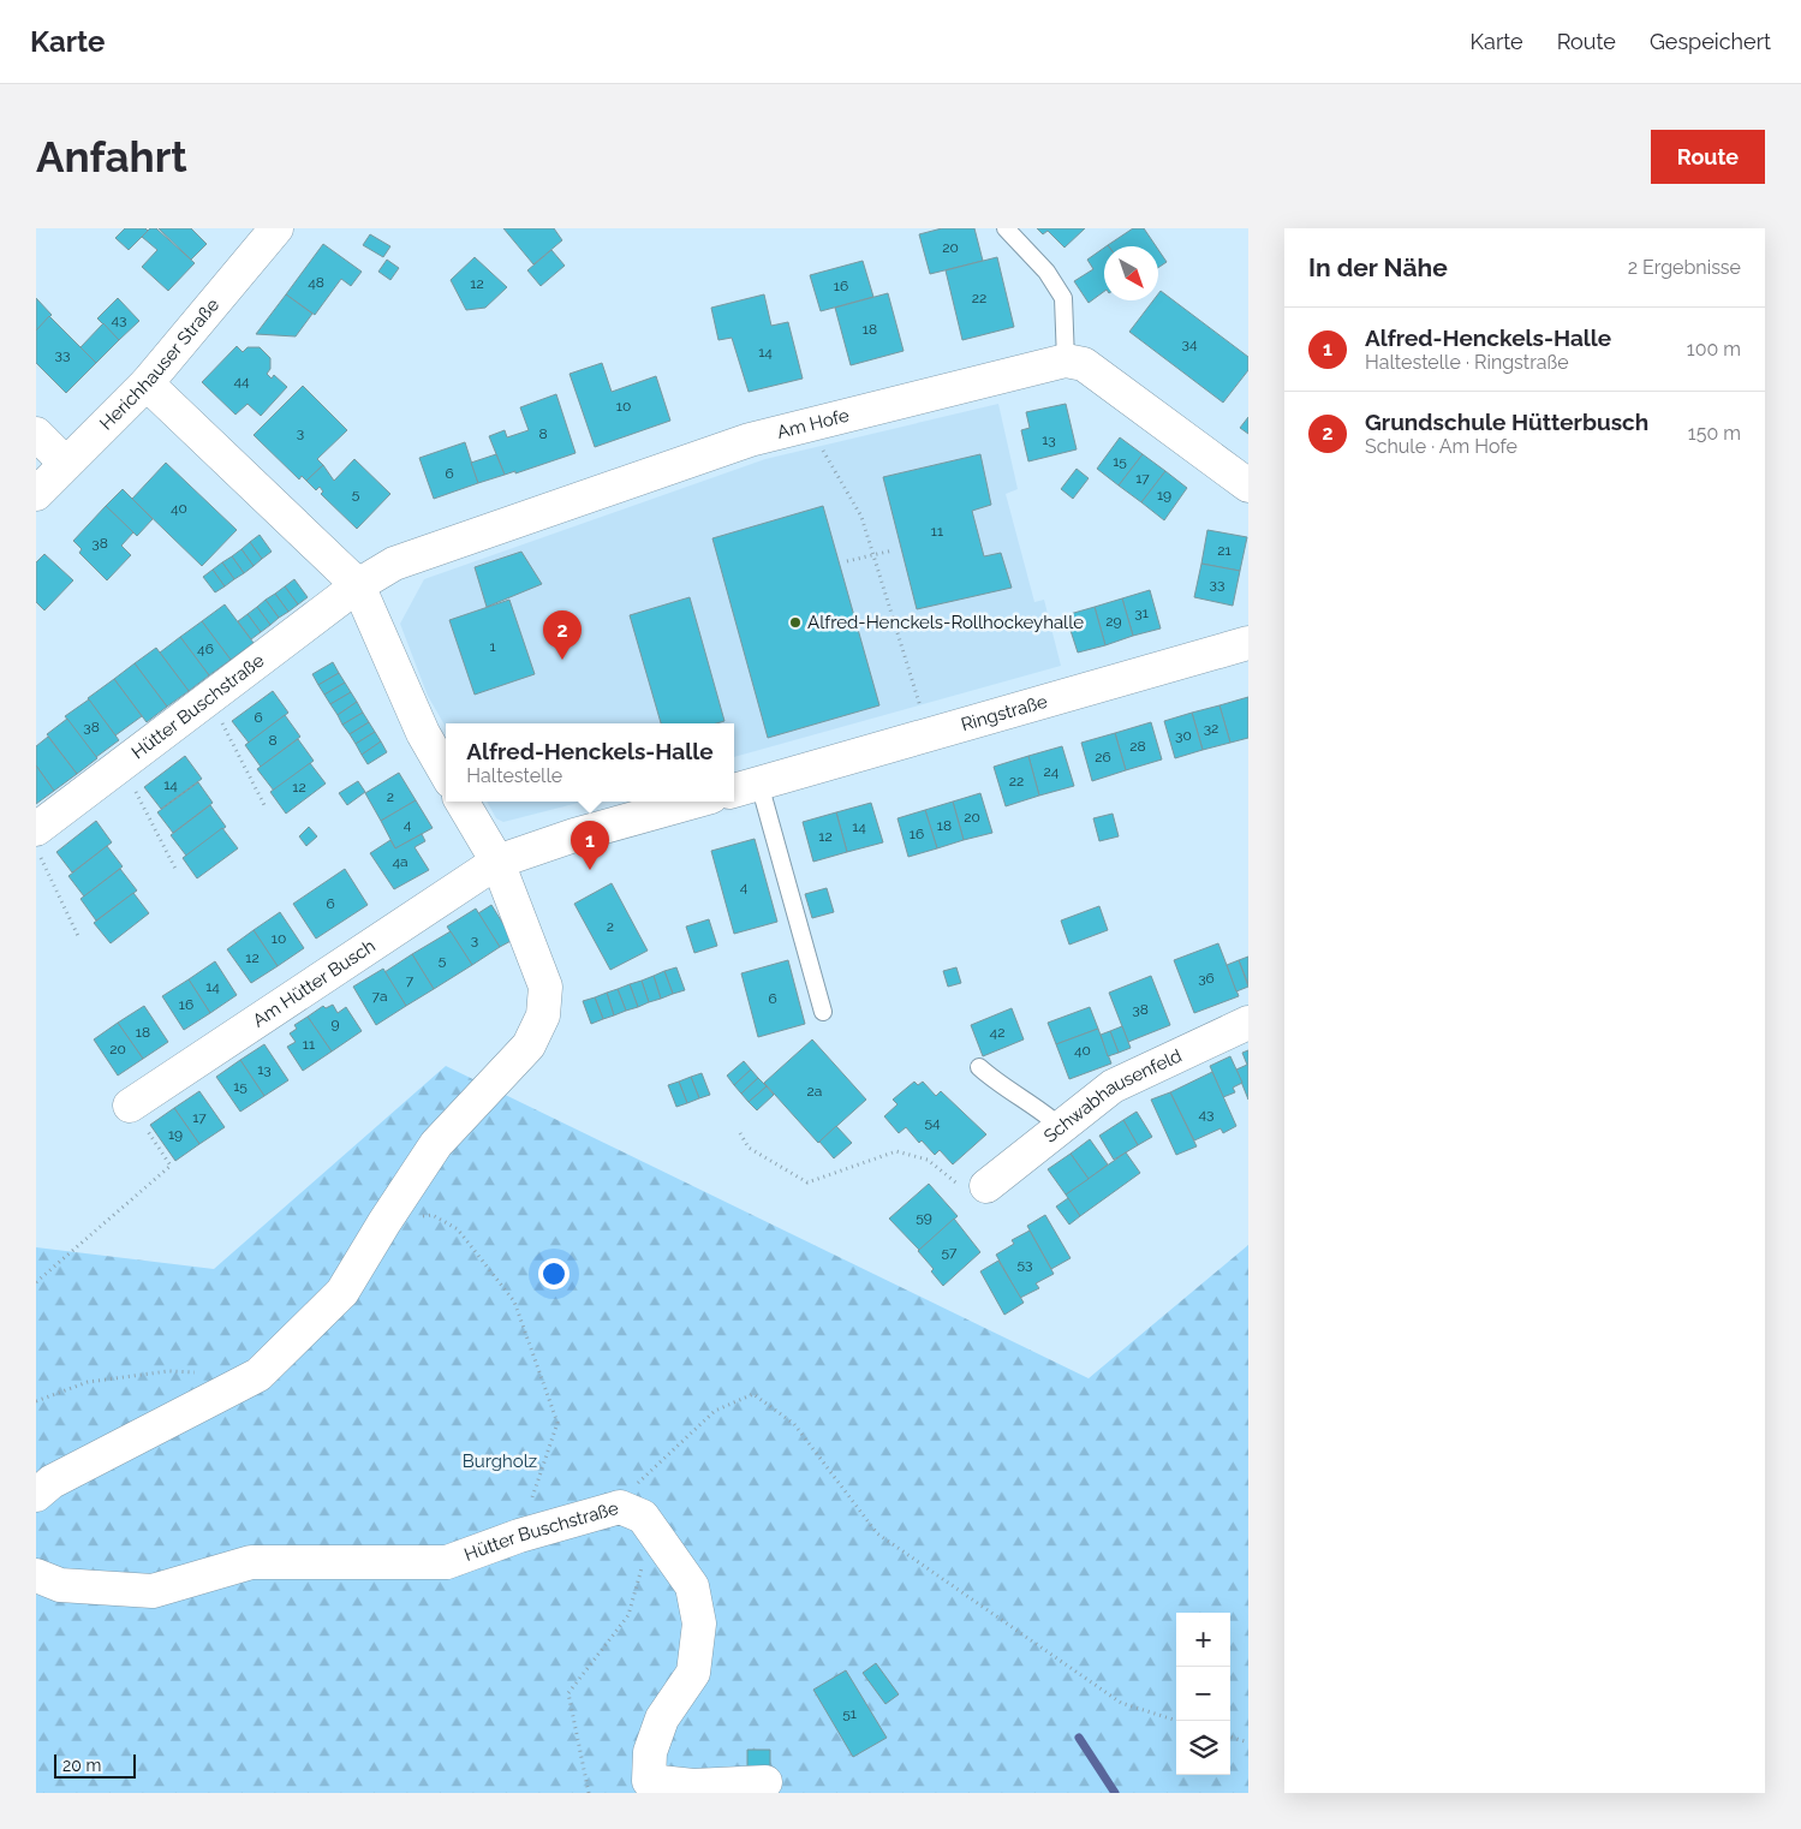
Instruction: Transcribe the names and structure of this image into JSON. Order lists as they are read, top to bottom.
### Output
{
  "streets": {
    "street": [
      "Herichhauser Straße",
      "Am Hofe",
      "Hütter Buschstraße",
      "Ringstraße",
      "Am Hütter Busch",
      "Schwabhausenfeld"
    ]
  },
  "crossings": [
    ["Am Hofe", "Hütter Buschstraße"]
  ],
  "parks": ["Burgholz"],
  "places": ["Alfred-Henckels-Rollhockeyhalle"],
  "house_numbers": [
    "20",
    "48",
    "12",
    "16",
    "22",
    "43",
    "18",
    "34",
    "14",
    "33",
    "44",
    "10",
    "3",
    "8",
    "13",
    "15",
    "6",
    "17",
    "5",
    "19",
    "40",
    "11",
    "38",
    "21",
    "33",
    "31",
    "29",
    "1",
    "46",
    "6",
    "38",
    "32",
    "30",
    "8",
    "28",
    "26",
    "24",
    "22",
    "14",
    "12",
    "2",
    "20",
    "4",
    "18",
    "14",
    "16",
    "12",
    "4a",
    "4",
    "6",
    "2",
    "10",
    "3",
    "12",
    "5",
    "36",
    "7",
    "14",
    "7a",
    "6",
    "16",
    "38",
    "9",
    "18",
    "42",
    "11",
    "20",
    "40",
    "13",
    "15",
    "2a",
    "43",
    "17",
    "54",
    "19",
    "59",
    "57",
    "53",
    "51"
  ],
  "scale_bar": "20 m",
  "north": "bottom right",
  "page": {
    "header": "Karte",
    "nav": ["Karte", "Route", "Gespeichert"],
    "buttons": "Route",
    "title": "Anfahrt",
    "heading": ["In der Nähe", "2 Ergebnisse"],
    "list": [
      {
        "mark": "1",
        "name": "Alfred-Henckels-Halle",
        "note": "Haltestelle · Ringstraße",
        "value": "100 m"
      },
      {
        "mark": "2",
        "name": "Grundschule Hütterbusch",
        "note": "Schule · Am Hofe",
        "value": "150 m"
      }
    ],
    "pins": ["2", "1"],
    "popup": ["Alfred-Henckels-Halle", "Haltestelle"],
    "map_buttons": ["+", "−"],
    "scale": "20 m"
  }
}
